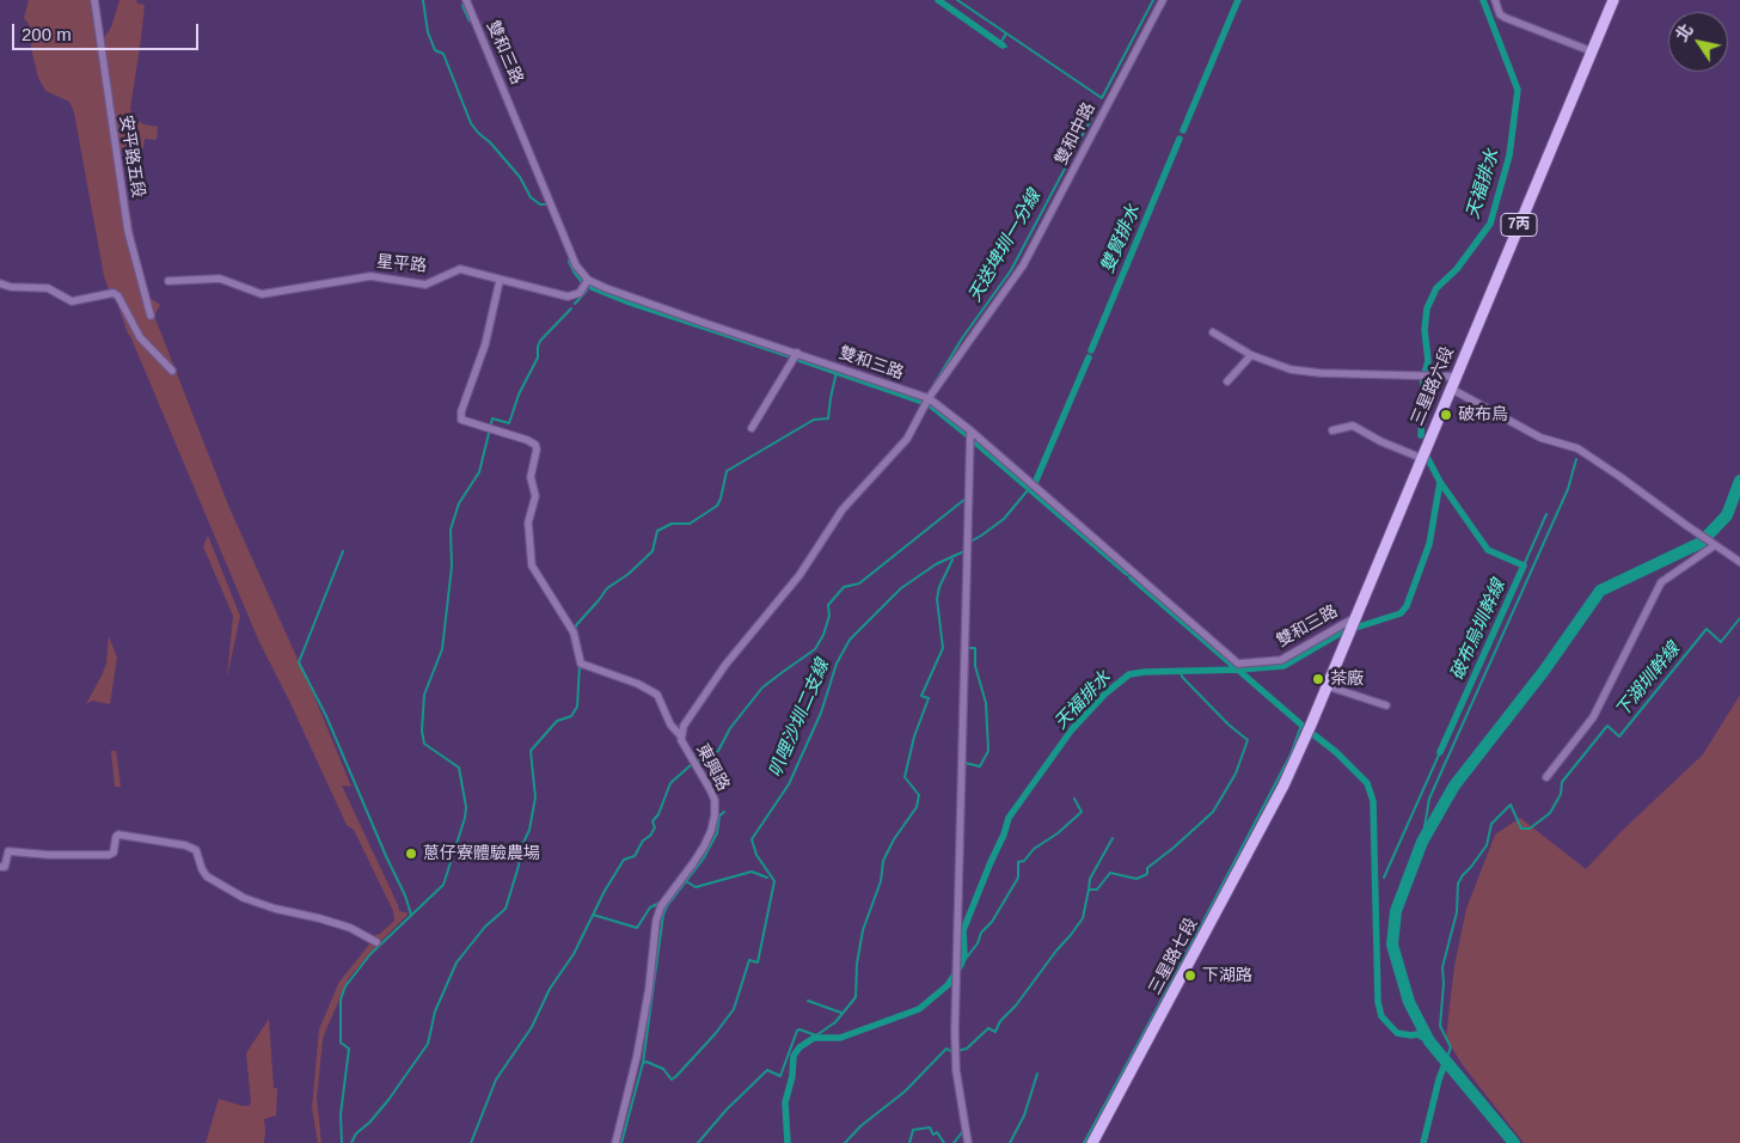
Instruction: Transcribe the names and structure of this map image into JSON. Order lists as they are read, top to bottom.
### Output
{
  "streets": {
    "main road": ["7丙", "三星路六段", "三星路七段"],
    "street": [
      "雙和三路",
      "雙和中路",
      "安平路五段",
      "星平路",
      "東興路"
    ]
  },
  "crossings": [
    ["雙和三路", "雙和中路"],
    ["雙和三路", "星平路"],
    ["雙和三路", "三星路六段"],
    ["雙和三路", "東興路"],
    ["雙和中路", "東興路"],
    ["三星路六段", "三星路七段"]
  ],
  "water": [
    "天福排水",
    "雙賢排水",
    "天送埤圳一分線",
    "破布烏圳幹線",
    "下湖圳幹線",
    "叭哩沙圳二支線"
  ],
  "places": [
    "破布烏",
    "茶廠",
    "蔥仔寮體驗農場",
    "下湖路"
  ],
  "scale_bar": "200 m",
  "north": "top left"
}
